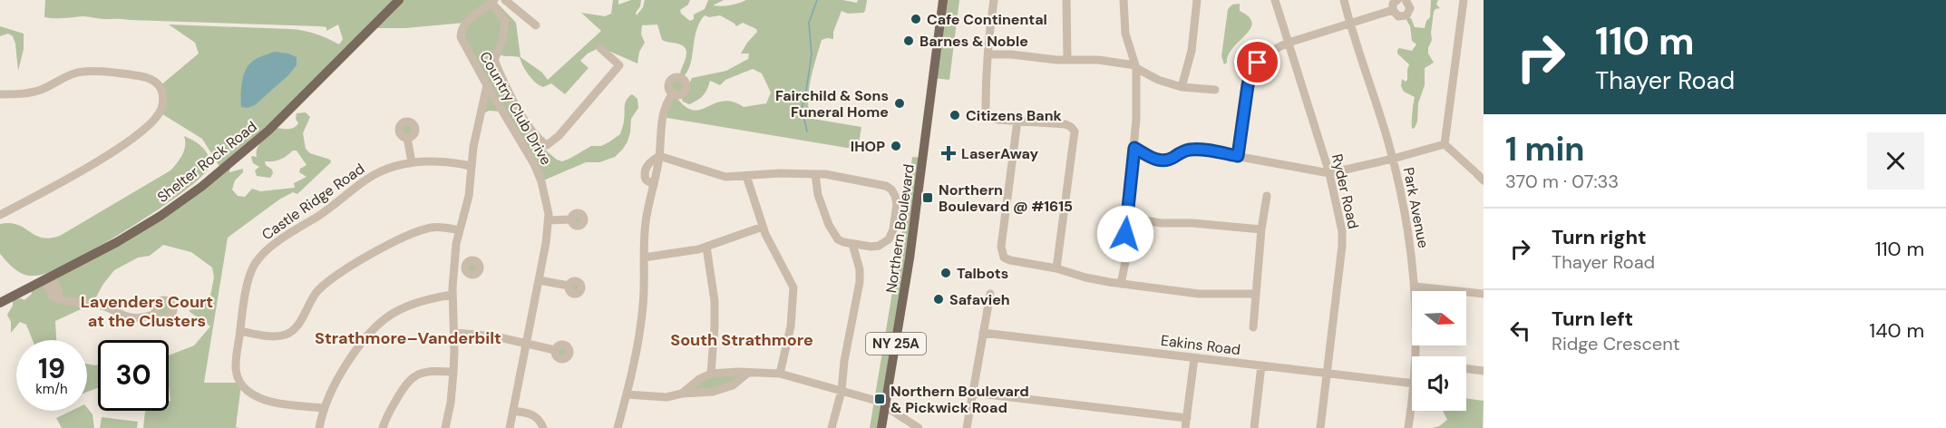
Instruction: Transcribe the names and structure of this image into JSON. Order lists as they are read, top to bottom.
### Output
{
  "streets": {
    "main road": ["Shelter Rock Road", "Northern Boulevard", "NY 25A"],
    "street": [
      "Country Club Drive",
      "Ryder Road",
      "Castle Ridge Road",
      "Park Avenue",
      "Eakins Road"
    ]
  },
  "crossings": [
    ["Ryder Road", "Eakins Road"]
  ],
  "districts": ["Lavenders Court at the Clusters", "Strathmore–Vanderbilt", "South Strathmore"],
  "places": {
    "other": [
      "Cafe Continental",
      "Barnes & Noble",
      "Fairchild & Sons Funeral Home",
      "Citizens Bank",
      "IHOP",
      "Talbots",
      "Safavieh"
    ],
    "health": ["LaserAway"],
    "transit": ["Northern Boulevard @ #1615", "Northern Boulevard & Pickwick Road"]
  },
  "north": "right",
  "page": {
    "turn": ["110 m", "Thayer Road"],
    "heading": ["1 min", "370 m · 07:33"],
    "list": [
      {
        "name": "Turn right",
        "note": "Thayer Road",
        "value": "110 m"
      },
      {
        "name": "Turn left",
        "note": "Ridge Crescent",
        "value": "140 m"
      }
    ],
    "speed": "19 km/h",
    "limit": "30"
  }
}
